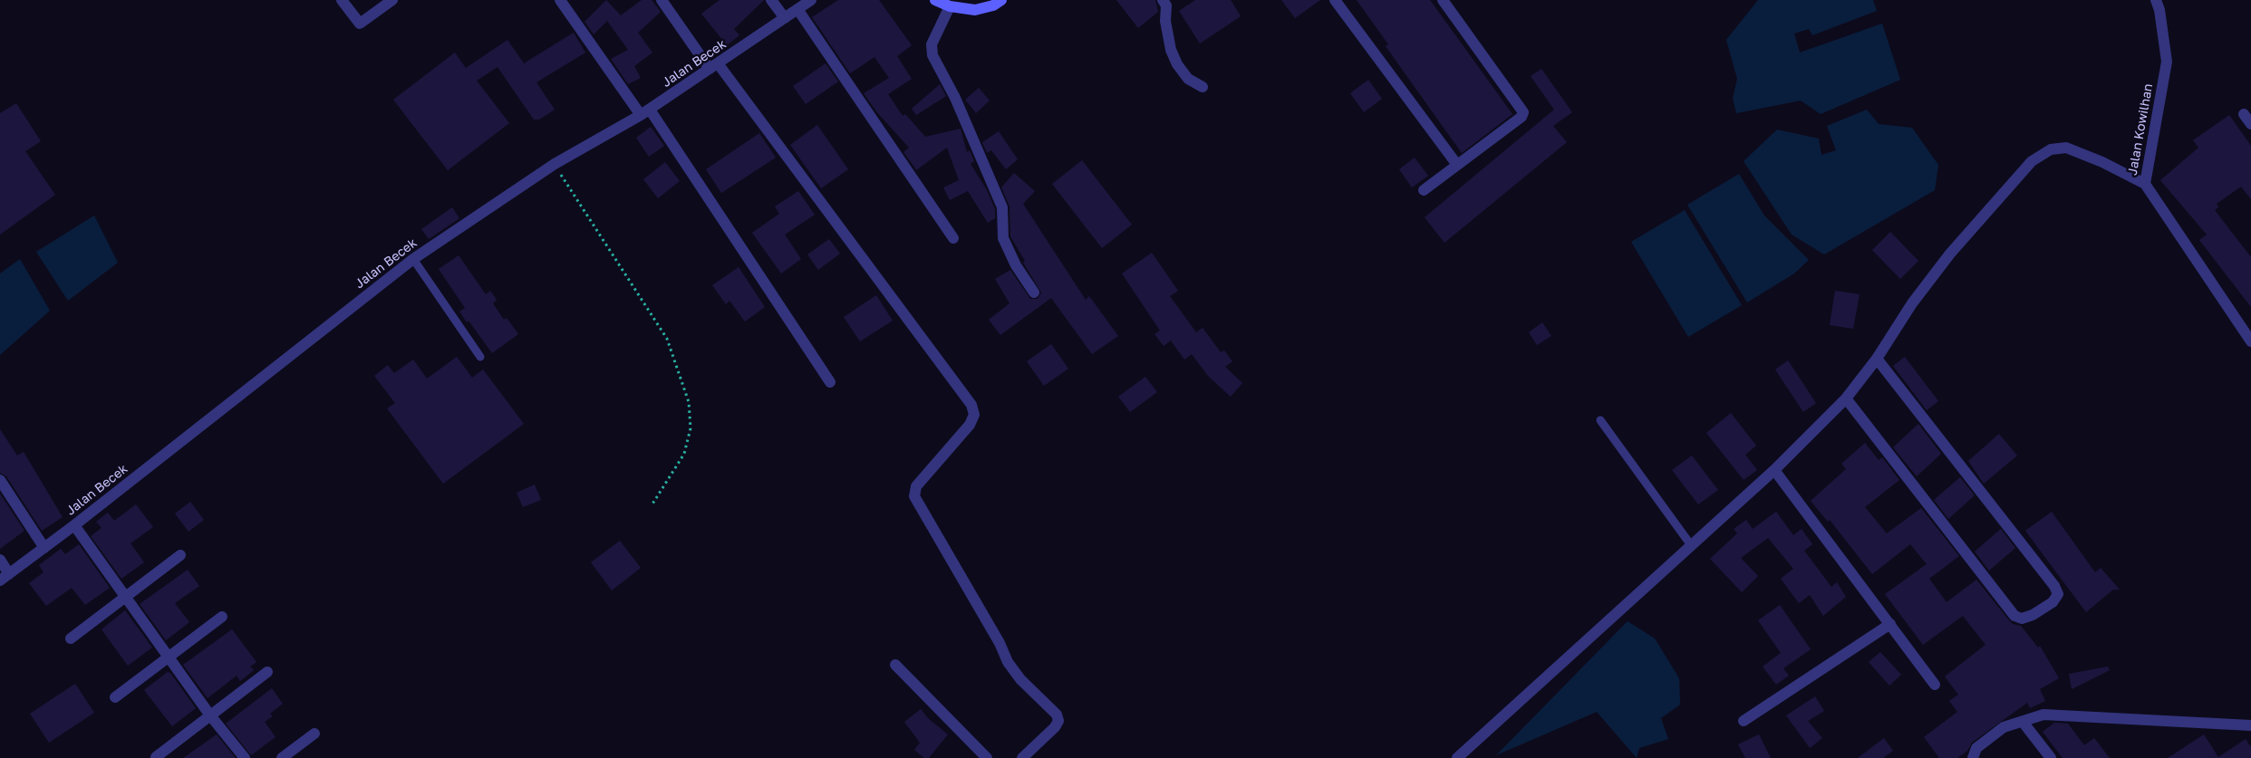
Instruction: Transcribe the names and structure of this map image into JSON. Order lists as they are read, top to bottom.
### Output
{
  "streets": {
    "street": ["Jalan Becek", "Jalan Kowilhan"]
  }
}
